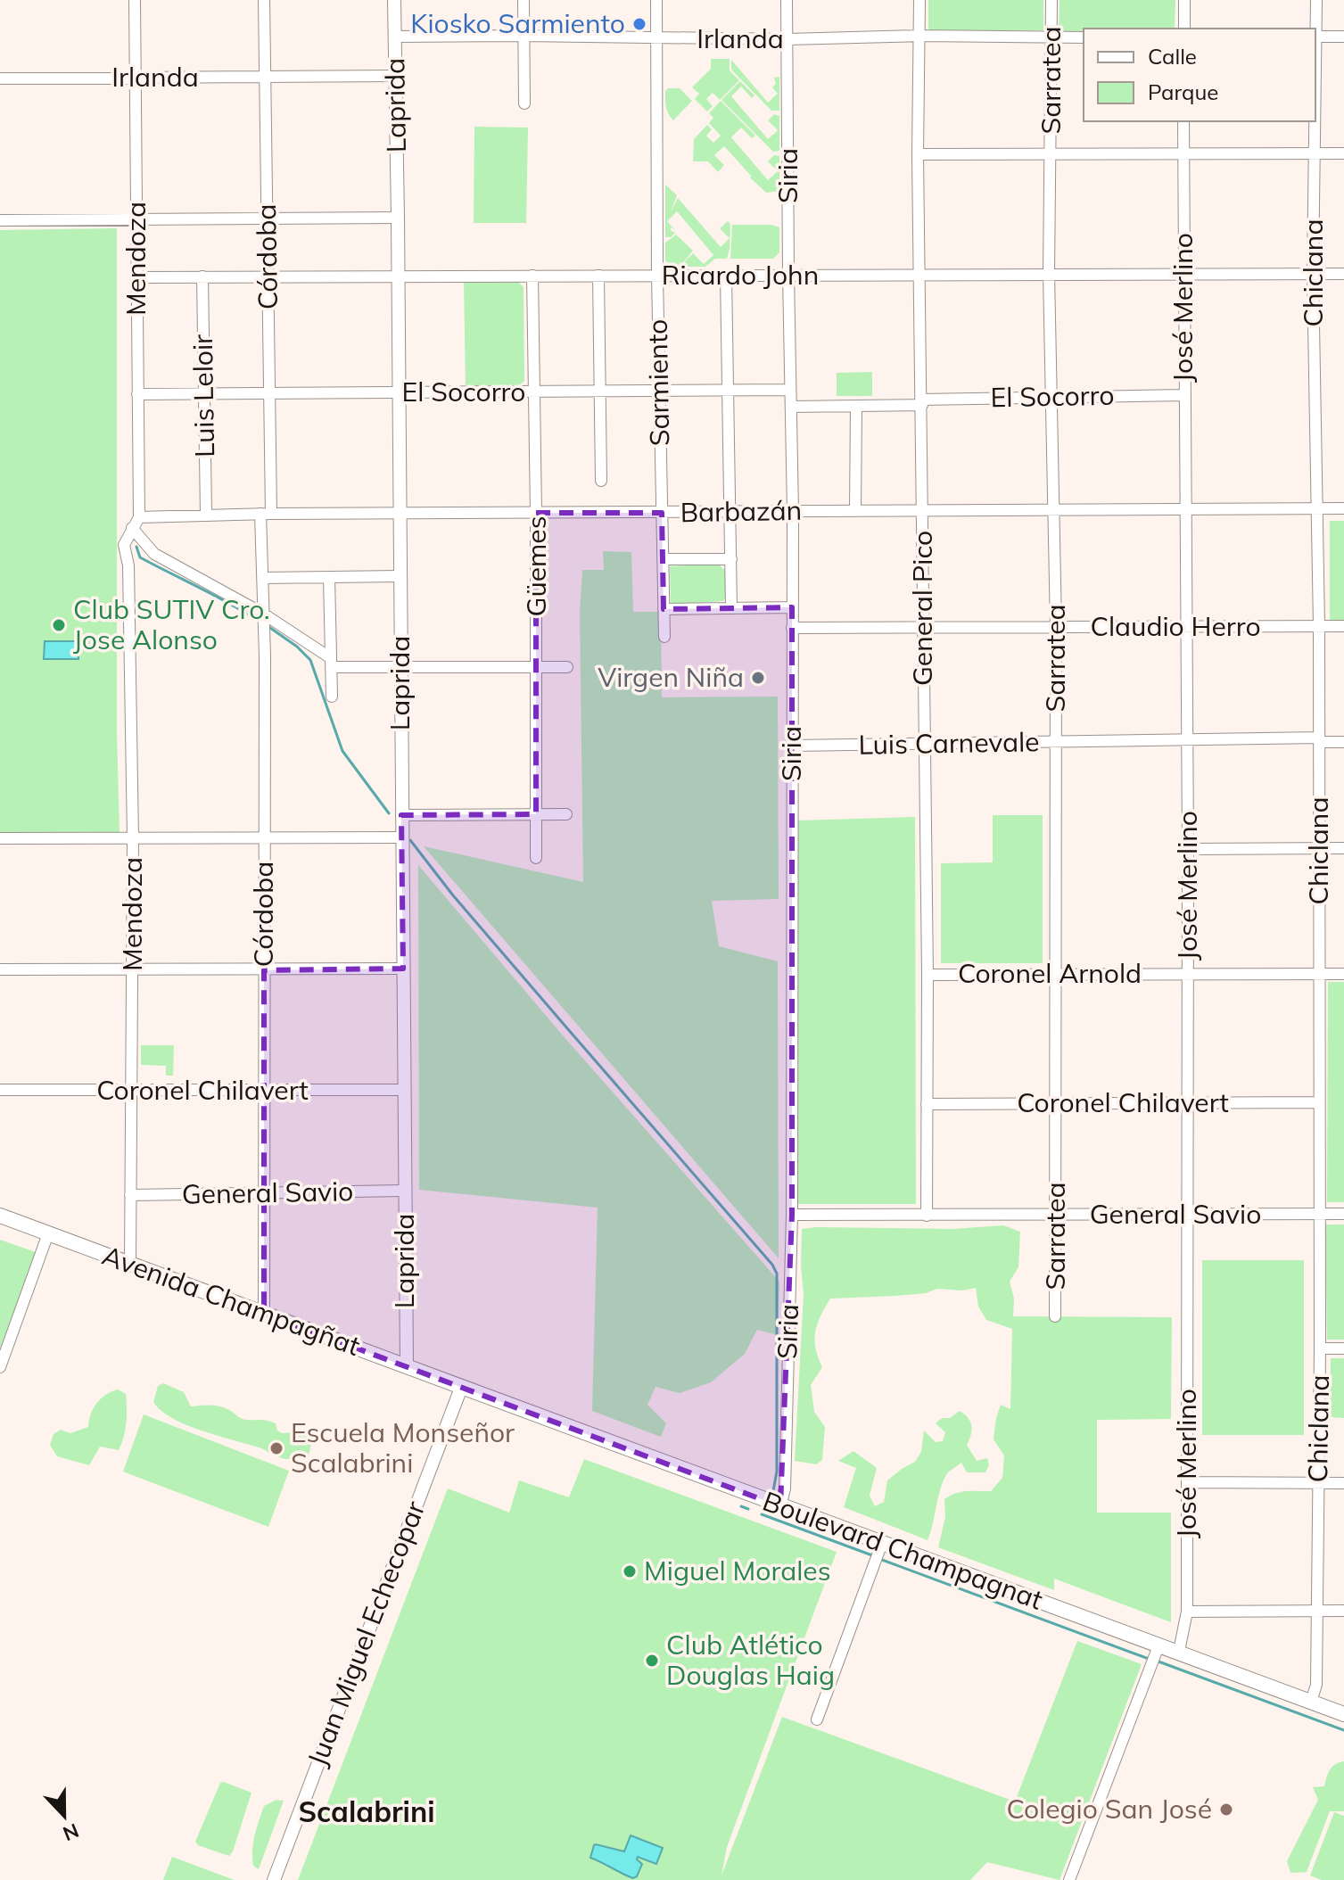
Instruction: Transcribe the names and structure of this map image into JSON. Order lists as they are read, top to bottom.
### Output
{
  "streets": {
    "main road": ["Avenida Champagñat", "Boulevard Champagnat"],
    "street": [
      "Irlanda",
      "Sarratea",
      "Laprida",
      "Siria",
      "Córdoba",
      "Mendoza",
      "Chiclana",
      "Ricardo John",
      "José Merlino",
      "Sarmiento",
      "El Socorro",
      "Luis Leloir",
      "Barbazán",
      "Güemes",
      "General Pico",
      "Claudio Herro",
      "Luis Carnevale",
      "Coronel Arnold",
      "Coronel Chilavert",
      "General Savio",
      "Juan Miguel Echecopar"
    ]
  },
  "crossings": [
    ["Irlanda", "Sarratea"],
    ["Irlanda", "Laprida"],
    ["Irlanda", "Siria"],
    ["Irlanda", "Córdoba"],
    ["Irlanda", "Mendoza"],
    ["Irlanda", "Sarmiento"],
    ["Irlanda", "General Pico"],
    ["Sarratea", "Ricardo John"],
    ["Sarratea", "El Socorro"],
    ["Sarratea", "Barbazán"],
    ["Sarratea", "Claudio Herro"],
    ["Sarratea", "Luis Carnevale"],
    ["Sarratea", "Coronel Arnold"],
    ["Sarratea", "Coronel Chilavert"],
    ["Sarratea", "General Savio"],
    ["Laprida", "Ricardo John"],
    ["Laprida", "El Socorro"],
    ["Laprida", "Barbazán"],
    ["Laprida", "Coronel Chilavert"],
    ["Laprida", "General Savio"],
    ["Laprida", "Avenida Champagñat"],
    ["Siria", "Ricardo John"],
    ["Siria", "El Socorro"],
    ["Siria", "Barbazán"],
    ["Siria", "Claudio Herro"],
    ["Siria", "Luis Carnevale"],
    ["Siria", "General Savio"],
    ["Siria", "Boulevard Champagnat"],
    ["Córdoba", "Ricardo John"],
    ["Córdoba", "El Socorro"],
    ["Córdoba", "Barbazán"],
    ["Córdoba", "Coronel Chilavert"],
    ["Córdoba", "General Savio"],
    ["Córdoba", "Avenida Champagñat"],
    ["Mendoza", "Ricardo John"],
    ["Mendoza", "El Socorro"],
    ["Mendoza", "Barbazán"],
    ["Mendoza", "Coronel Chilavert"],
    ["Mendoza", "General Savio"],
    ["Mendoza", "Avenida Champagñat"],
    ["Chiclana", "Ricardo John"],
    ["Chiclana", "Barbazán"],
    ["Chiclana", "Claudio Herro"],
    ["Chiclana", "Luis Carnevale"],
    ["Chiclana", "Coronel Arnold"],
    ["Chiclana", "Coronel Chilavert"],
    ["Chiclana", "General Savio"],
    ["Chiclana", "Boulevard Champagnat"],
    ["Ricardo John", "José Merlino"],
    ["Ricardo John", "Sarmiento"],
    ["Ricardo John", "Luis Leloir"],
    ["Ricardo John", "Güemes"],
    ["Ricardo John", "General Pico"],
    ["José Merlino", "El Socorro"],
    ["José Merlino", "Barbazán"],
    ["José Merlino", "Claudio Herro"],
    ["José Merlino", "Luis Carnevale"],
    ["José Merlino", "Coronel Arnold"],
    ["José Merlino", "Coronel Chilavert"],
    ["José Merlino", "General Savio"],
    ["José Merlino", "Boulevard Champagnat"],
    ["Sarmiento", "El Socorro"],
    ["Sarmiento", "Barbazán"],
    ["El Socorro", "Luis Leloir"],
    ["El Socorro", "Güemes"],
    ["El Socorro", "General Pico"],
    ["Luis Leloir", "Barbazán"],
    ["Barbazán", "Güemes"],
    ["Barbazán", "General Pico"],
    ["General Pico", "Claudio Herro"],
    ["General Pico", "Luis Carnevale"],
    ["General Pico", "Coronel Arnold"],
    ["General Pico", "Coronel Chilavert"],
    ["General Pico", "General Savio"],
    ["Avenida Champagñat", "Boulevard Champagnat"],
    ["Avenida Champagñat", "Juan Miguel Echecopar"],
    ["Boulevard Champagnat", "Juan Miguel Echecopar"]
  ],
  "districts": ["Scalabrini"],
  "places": [
    "Kiosko Sarmiento",
    "Club SUTIV Cro. Jose Alonso",
    "Virgen Niña",
    "Escuela Monseñor Scalabrini",
    "Miguel Morales",
    "Club Atlético Douglas Haig",
    "Colegio San José"
  ],
  "legend": ["Calle", "Parque"],
  "north": "bottom"
}
